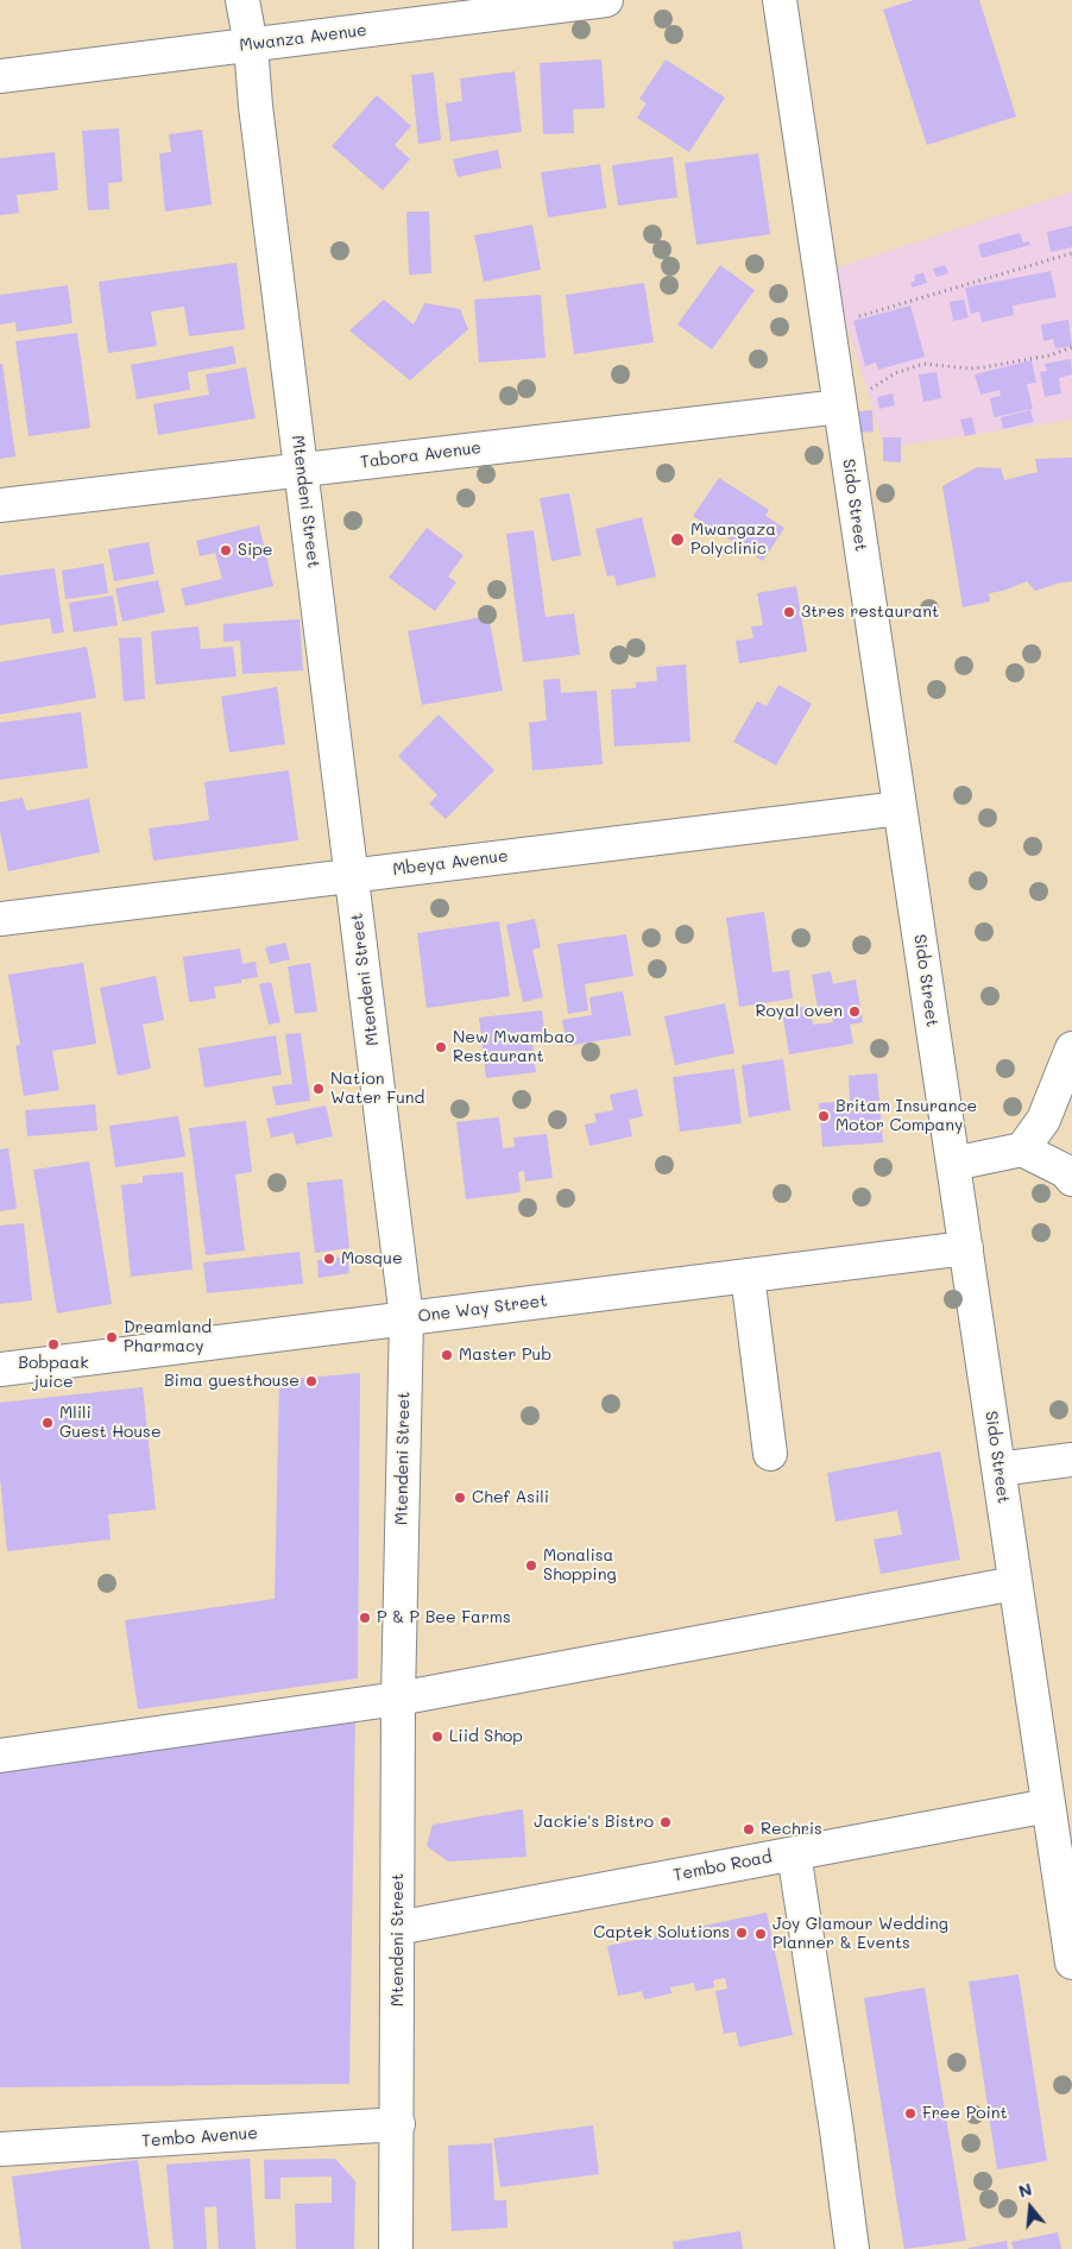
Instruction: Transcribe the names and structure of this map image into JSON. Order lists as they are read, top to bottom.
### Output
{
  "streets": {
    "street": [
      "Mwanza Avenue",
      "Tabora Avenue",
      "Mtendeni Street",
      "Sido Street",
      "Mbeya Avenue",
      "One Way Street",
      "Tembo Road",
      "Tembo Avenue"
    ]
  },
  "crossings": [
    ["Mwanza Avenue", "Mtendeni Street"],
    ["Tabora Avenue", "Mtendeni Street"],
    ["Tabora Avenue", "Sido Street"],
    ["Mtendeni Street", "Mbeya Avenue"],
    ["Mtendeni Street", "One Way Street"],
    ["Mtendeni Street", "Tembo Road"],
    ["Mtendeni Street", "Tembo Avenue"],
    ["Sido Street", "Mbeya Avenue"],
    ["Sido Street", "One Way Street"],
    ["Sido Street", "Tembo Road"]
  ],
  "places": [
    "Mwangaza Polyclinic",
    "Sipe",
    "3tres restaurant",
    "Royal oven",
    "New Mwambao Restaurant",
    "Nation Water Fund",
    "Britam Insurance Motor Company",
    "Mosque",
    "Dreamland Pharmacy",
    "Bobpaak juice",
    "Master Pub",
    "Bima guesthouse",
    "Mlili Guest House",
    "Chef Asili",
    "Monalisa Shopping",
    "P & P Bee Farms",
    "Liid Shop",
    "Jackie's Bistro",
    "Rechris",
    "Captek Solutions",
    "Joy Glamour Wedding Planner & Events",
    "Free Point"
  ],
  "north": "top"
}
